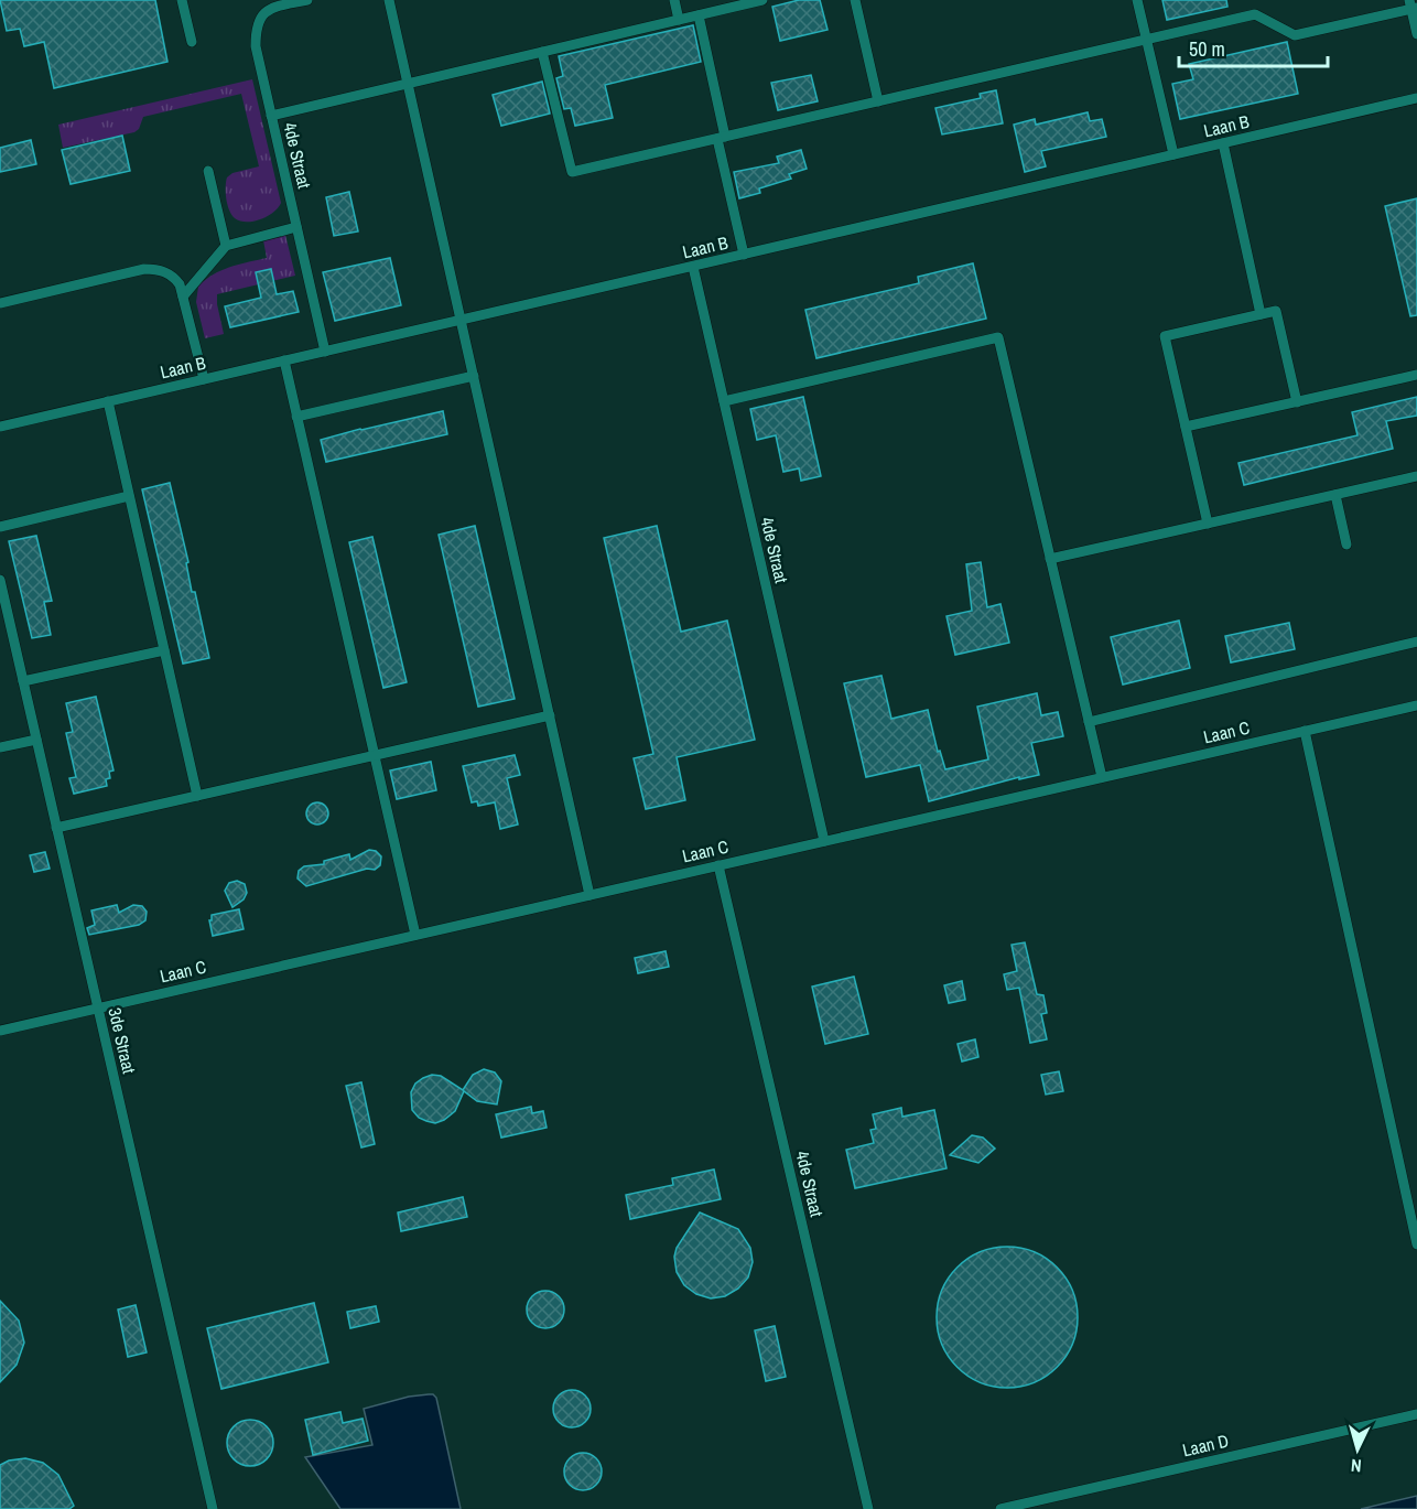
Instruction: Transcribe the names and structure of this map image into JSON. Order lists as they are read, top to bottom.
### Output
{
  "streets": {
    "lane": [
      "Laan B",
      "4de Straat",
      "Laan C",
      "3de Straat",
      "Laan D"
    ]
  },
  "crossings": [
    ["Laan B", "4de Straat"],
    ["4de Straat", "Laan C"],
    ["Laan C", "3de Straat"]
  ],
  "scale_bar": "50 m",
  "north": "bottom"
}
